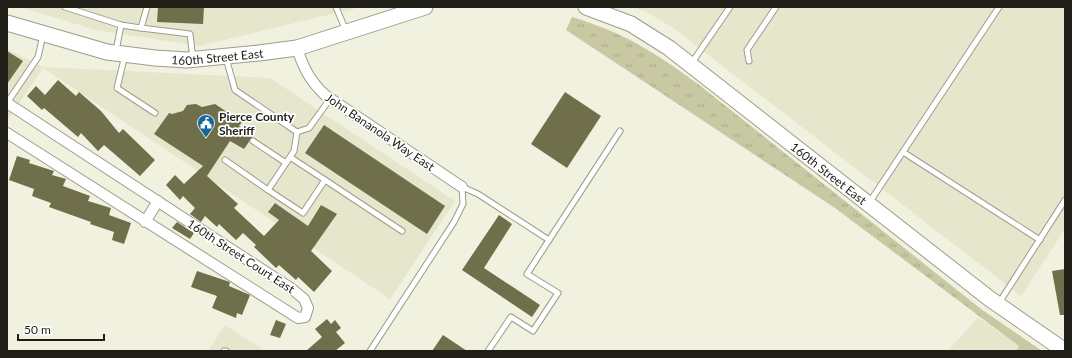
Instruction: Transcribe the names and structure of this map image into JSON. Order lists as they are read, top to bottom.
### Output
{
  "streets": {
    "street": ["160th Street East", "John Bananola Way East", "160th Street Court East"]
  },
  "crossings": [
    ["160th Street East", "John Bananola Way East"]
  ],
  "places": {
    "public building": ["Pierce County Sheriff"]
  },
  "scale_bar": "50 m"
}
